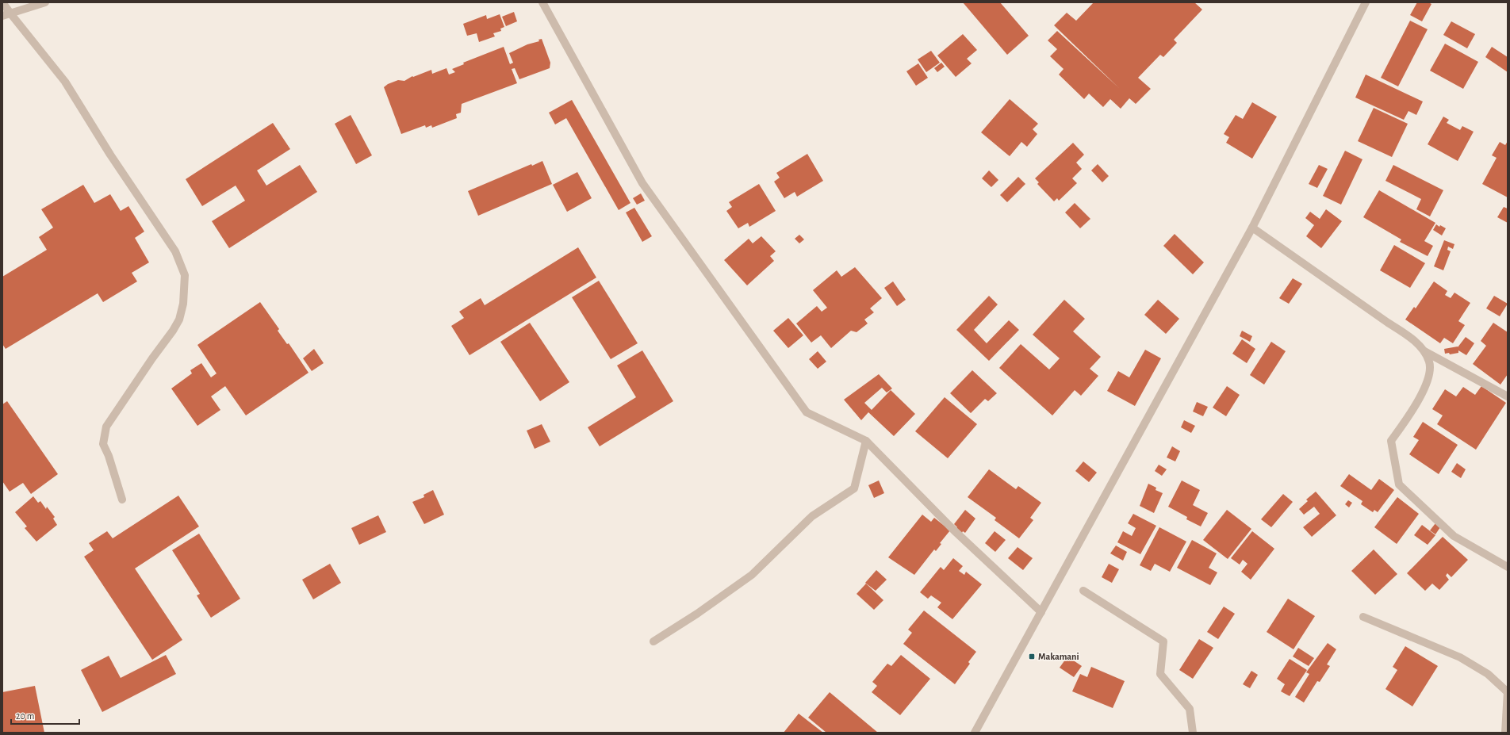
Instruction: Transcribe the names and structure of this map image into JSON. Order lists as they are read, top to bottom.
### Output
{
  "places": {
    "transit": ["Makamani"]
  },
  "scale_bar": "20 m"
}
